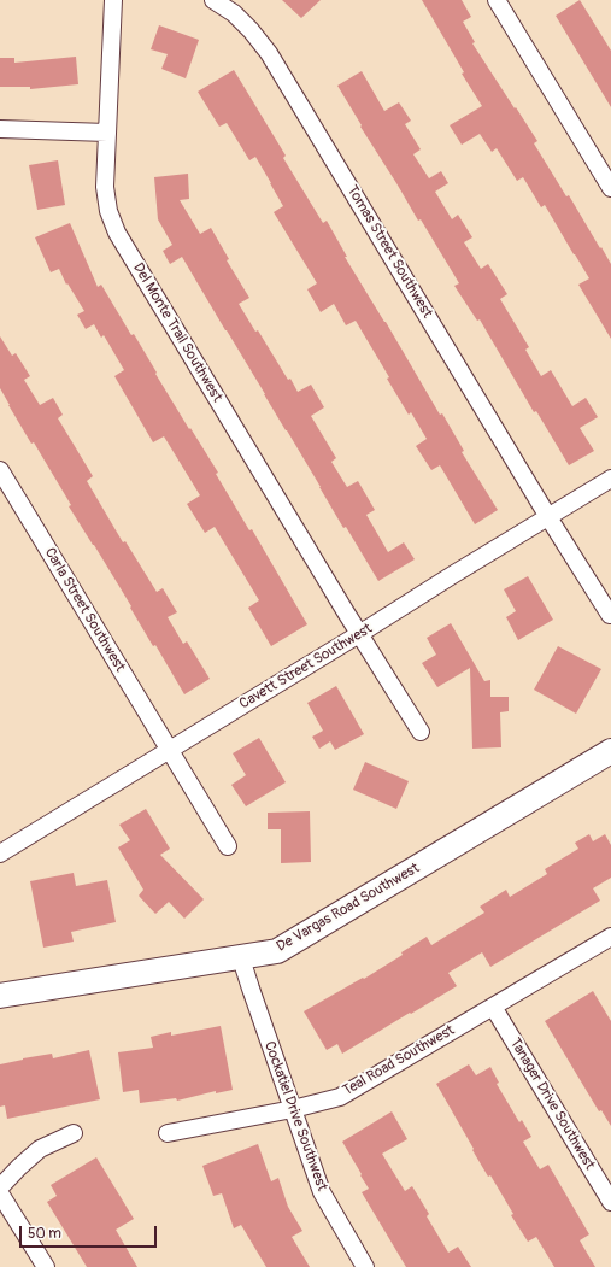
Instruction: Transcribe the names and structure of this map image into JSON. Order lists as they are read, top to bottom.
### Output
{
  "streets": {
    "street": [
      "Tomas Street Southwest",
      "Del Monte Trail Southwest",
      "Carla Street Southwest",
      "Cavett Street Southwest",
      "De Vargas Road Southwest",
      "Teal Road Southwest",
      "Tanager Drive Southwest",
      "Cockatiel Drive Southwest"
    ]
  },
  "crossings": [
    ["Tomas Street Southwest", "Cavett Street Southwest"],
    ["Del Monte Trail Southwest", "Cavett Street Southwest"],
    ["Carla Street Southwest", "Cavett Street Southwest"],
    ["De Vargas Road Southwest", "Cockatiel Drive Southwest"],
    ["Teal Road Southwest", "Tanager Drive Southwest"],
    ["Teal Road Southwest", "Cockatiel Drive Southwest"]
  ],
  "scale_bar": "50 m"
}
